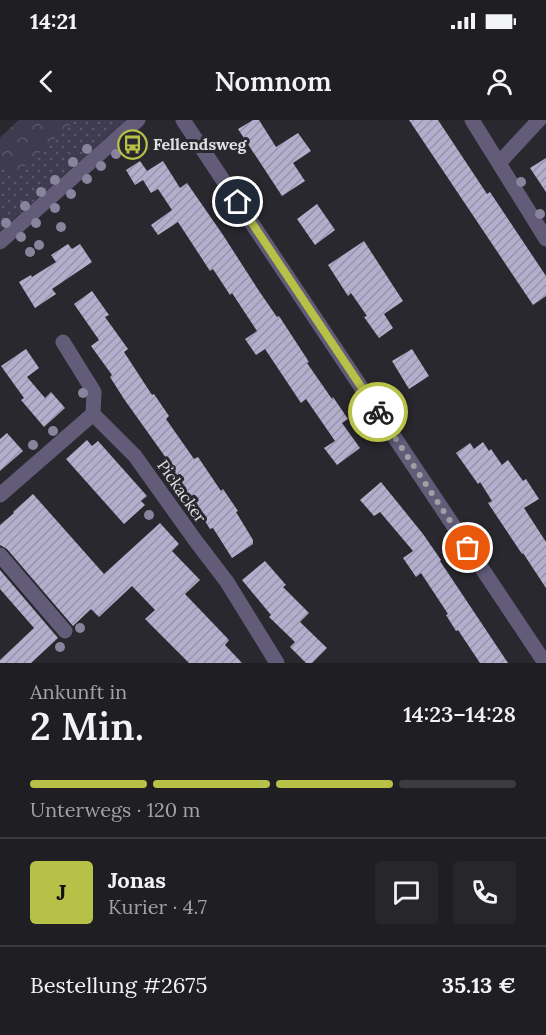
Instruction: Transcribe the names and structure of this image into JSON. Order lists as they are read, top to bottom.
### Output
{
  "streets": {
    "street": ["Pickacker"]
  },
  "places": {
    "bus stop": ["Fellendsweg"]
  },
  "page": {
    "status": "14:21",
    "header": "Nomnom",
    "heading": ["2 Min.", "Ankunft in", "14:23–14:28"],
    "panel": [
      "Jonas",
      "Kurier · 4.7",
      "Bestellung #2675",
      "35.13 €"
    ],
    "bar": "Unterwegs · 120 m",
    "round": "J"
  }
}
